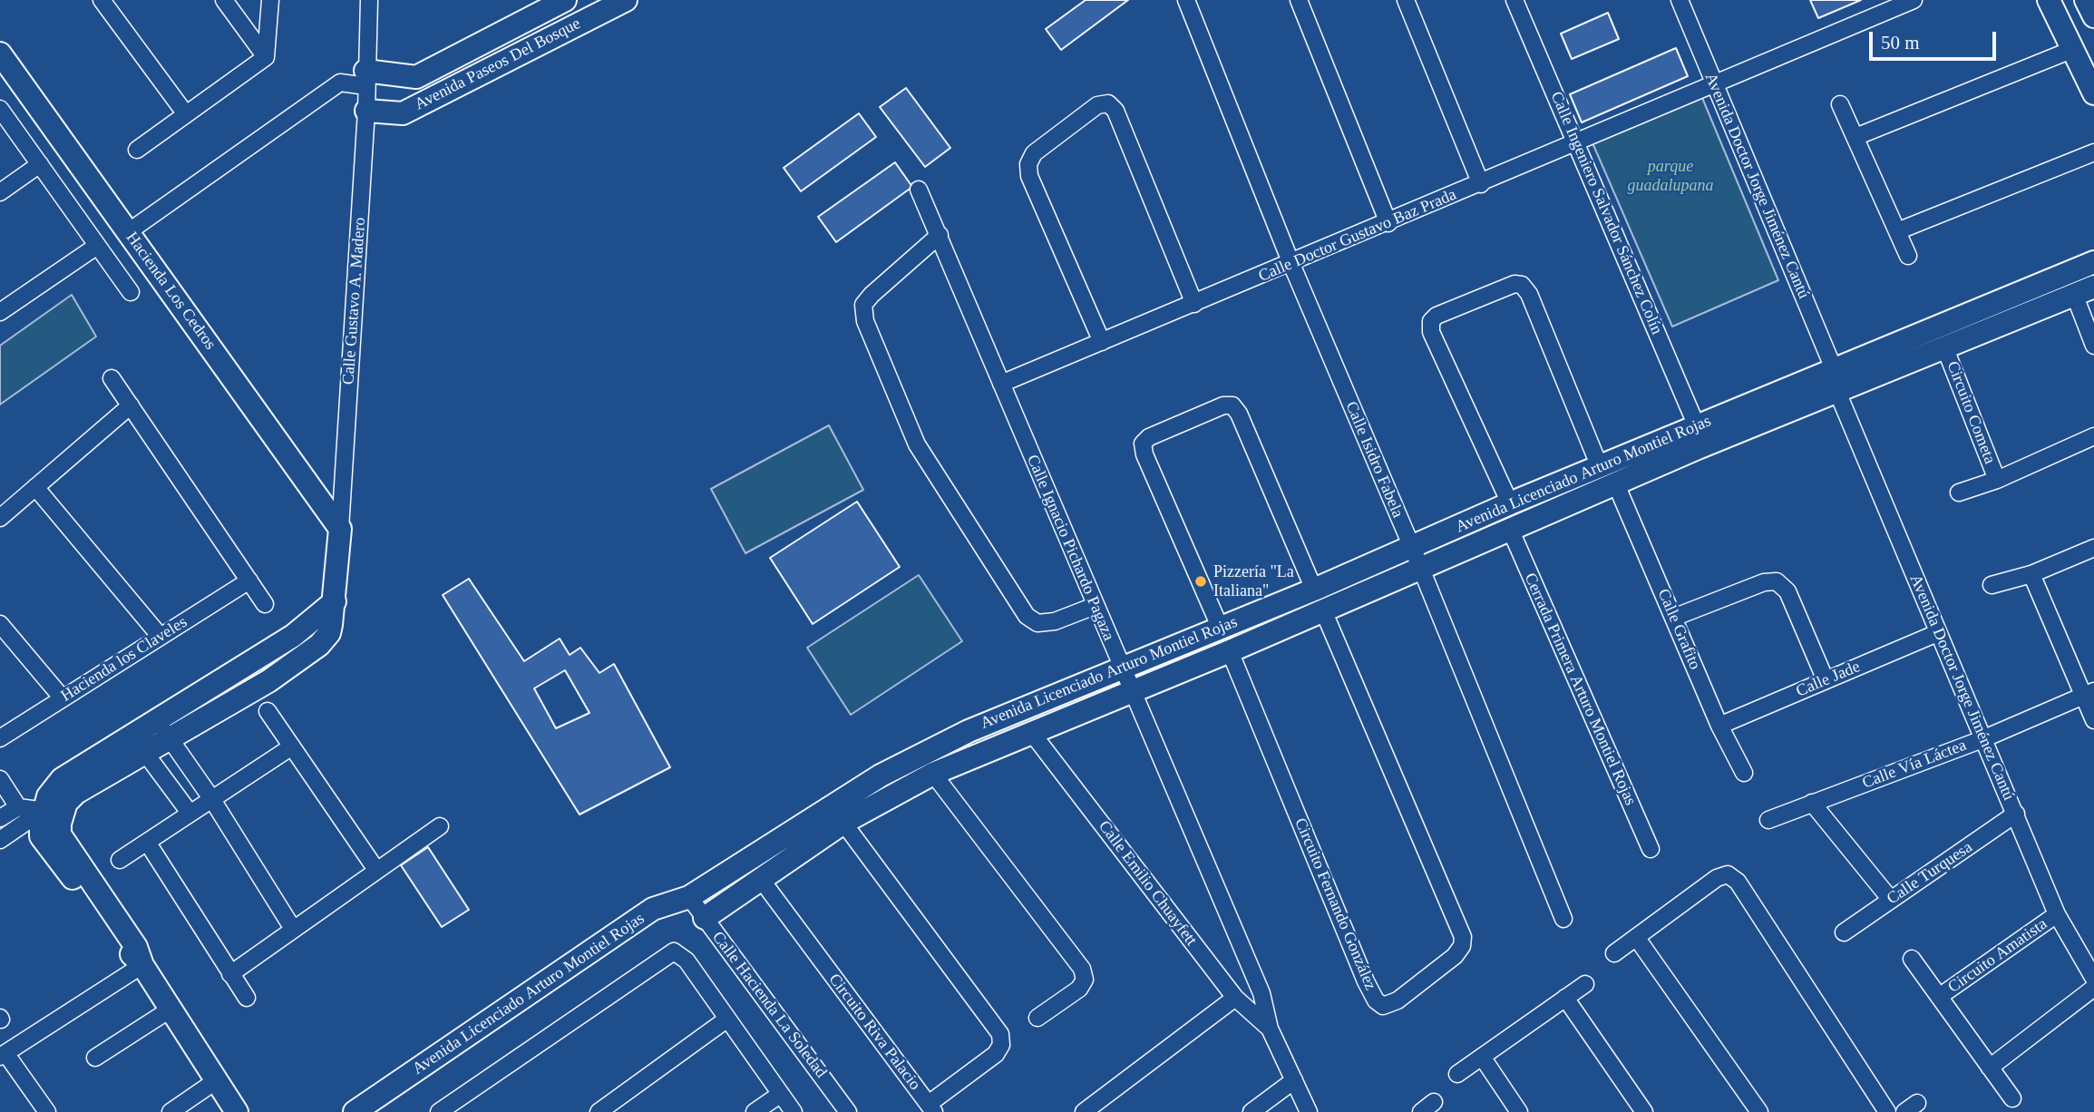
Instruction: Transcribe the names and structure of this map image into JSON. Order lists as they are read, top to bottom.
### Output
{
  "streets": {
    "main road": [
      "Avenida Paseos Del Bosque",
      "Hacienda Los Cedros",
      "Calle Gustavo A. Madero",
      "Avenida Licenciado Arturo Montiel Rojas"
    ],
    "street": [
      "Avenida Doctor Jorge Jiménez Cantú",
      "Calle Ingeniero Salvador Sánchez Colín",
      "Calle Doctor Gustavo Baz Prada",
      "Circuito Cometa",
      "Calle Isidro Fabela",
      "Calle Ignacio Pichardo Pagaza",
      "Calle Grafito",
      "Hacienda los Claveles",
      "Calle Jade",
      "Cerrada Primera Arturo Montiel Rojas",
      "Calle Vía Láctea",
      "Calle Turquesa",
      "Calle Emilio Chuayfett",
      "Circuito Fernando González",
      "Circuito Amatista",
      "Calle Hacienda La Soledad",
      "Circuito Riva Palacio"
    ]
  },
  "crossings": [
    ["Avenida Paseos Del Bosque", "Calle Gustavo A. Madero"],
    ["Avenida Doctor Jorge Jiménez Cantú", "Calle Doctor Gustavo Baz Prada"],
    ["Avenida Doctor Jorge Jiménez Cantú", "Avenida Licenciado Arturo Montiel Rojas"],
    ["Avenida Doctor Jorge Jiménez Cantú", "Calle Jade"],
    ["Avenida Doctor Jorge Jiménez Cantú", "Calle Vía Láctea"],
    ["Avenida Doctor Jorge Jiménez Cantú", "Calle Turquesa"],
    ["Avenida Doctor Jorge Jiménez Cantú", "Circuito Amatista"],
    ["Calle Ingeniero Salvador Sánchez Colín", "Calle Doctor Gustavo Baz Prada"],
    ["Calle Ingeniero Salvador Sánchez Colín", "Avenida Licenciado Arturo Montiel Rojas"],
    ["Calle Doctor Gustavo Baz Prada", "Calle Isidro Fabela"],
    ["Calle Doctor Gustavo Baz Prada", "Calle Ignacio Pichardo Pagaza"],
    ["Hacienda Los Cedros", "Calle Gustavo A. Madero"],
    ["Circuito Cometa", "Avenida Licenciado Arturo Montiel Rojas"],
    ["Calle Isidro Fabela", "Avenida Licenciado Arturo Montiel Rojas"],
    ["Avenida Licenciado Arturo Montiel Rojas", "Calle Ignacio Pichardo Pagaza"],
    ["Avenida Licenciado Arturo Montiel Rojas", "Calle Grafito"],
    ["Avenida Licenciado Arturo Montiel Rojas", "Cerrada Primera Arturo Montiel Rojas"],
    ["Avenida Licenciado Arturo Montiel Rojas", "Calle Emilio Chuayfett"],
    ["Avenida Licenciado Arturo Montiel Rojas", "Circuito Fernando González"],
    ["Avenida Licenciado Arturo Montiel Rojas", "Calle Hacienda La Soledad"],
    ["Avenida Licenciado Arturo Montiel Rojas", "Circuito Riva Palacio"],
    ["Calle Ignacio Pichardo Pagaza", "Calle Emilio Chuayfett"],
    ["Calle Grafito", "Calle Jade"]
  ],
  "parks": ["parque guadalupana"],
  "places": ["Pizzería \"La Italiana\""],
  "scale_bar": "50 m"
}
